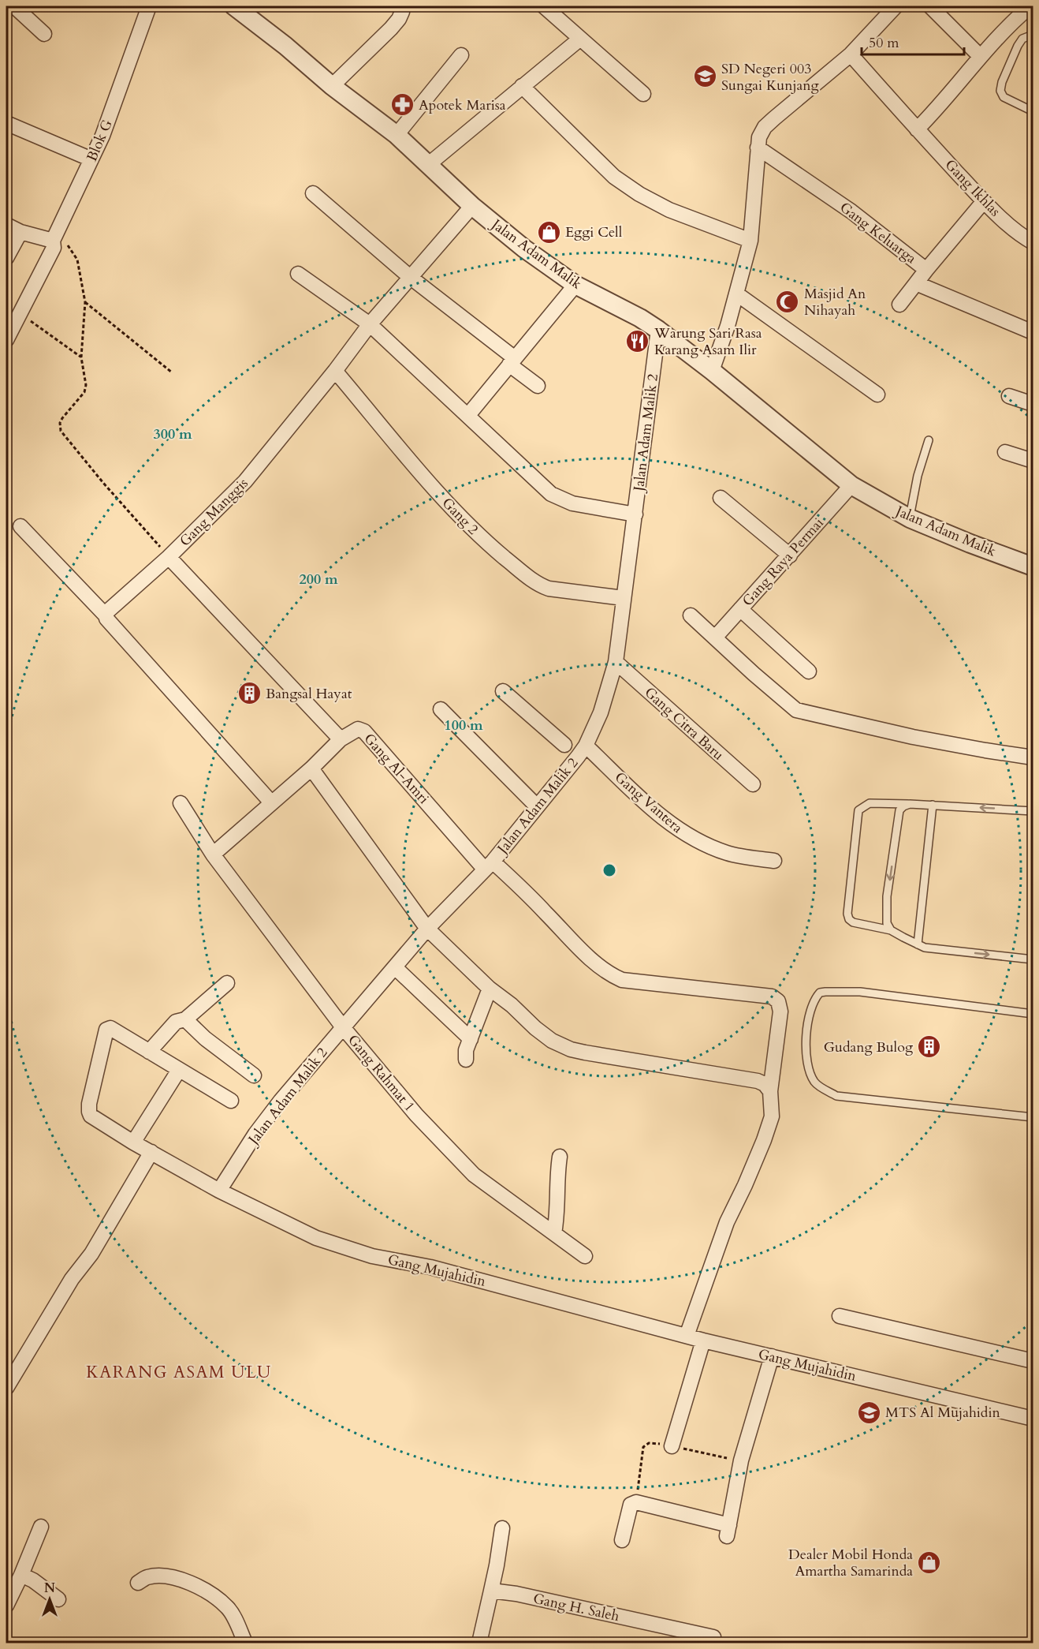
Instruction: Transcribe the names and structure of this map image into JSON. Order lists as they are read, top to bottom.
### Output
{
  "streets": {
    "street": [
      "Blok G",
      "Gang Ikhlas",
      "Gang Keluarga",
      "Jalan Adam Malik",
      "Jalan Adam Malik 2",
      "Gang Manggis",
      "Gang 2",
      "Gang Raya Permai",
      "Gang Citra Baru",
      "Gang Al-Amri",
      "Gang Vantera",
      "Gang Rahmat 1",
      "Gang Mujahidin",
      "Gang H. Saleh"
    ]
  },
  "crossings": [
    ["Jalan Adam Malik", "Jalan Adam Malik 2"],
    ["Jalan Adam Malik", "Gang Manggis"],
    ["Jalan Adam Malik", "Gang Raya Permai"],
    ["Jalan Adam Malik 2", "Gang 2"],
    ["Jalan Adam Malik 2", "Gang Citra Baru"],
    ["Jalan Adam Malik 2", "Gang Al-Amri"],
    ["Jalan Adam Malik 2", "Gang Vantera"],
    ["Jalan Adam Malik 2", "Gang Rahmat 1"],
    ["Jalan Adam Malik 2", "Gang Mujahidin"],
    ["Gang Manggis", "Gang 2"],
    ["Gang Al-Amri", "Gang Rahmat 1"]
  ],
  "districts": ["KARANG ASAM ULU"],
  "places": {
    "school or university": ["SD Negeri 003 Sungai Kunjang", "MTS Al Mujahidin"],
    "pharmacy": ["Apotek Marisa"],
    "shop": ["Eggi Cell", "Dealer Mobil Honda Amartha Samarinda"],
    "mosque": ["Masjid An Nihayah"],
    "restaurant": ["Warung Sari Rasa Karang Asam Ilir"],
    "building": ["Bangsal Hayat", "Gudang Bulog"]
  },
  "scale_bar": "50 m",
  "north": "top",
  "rings": ["300 m", "200 m", "100 m"]
}
